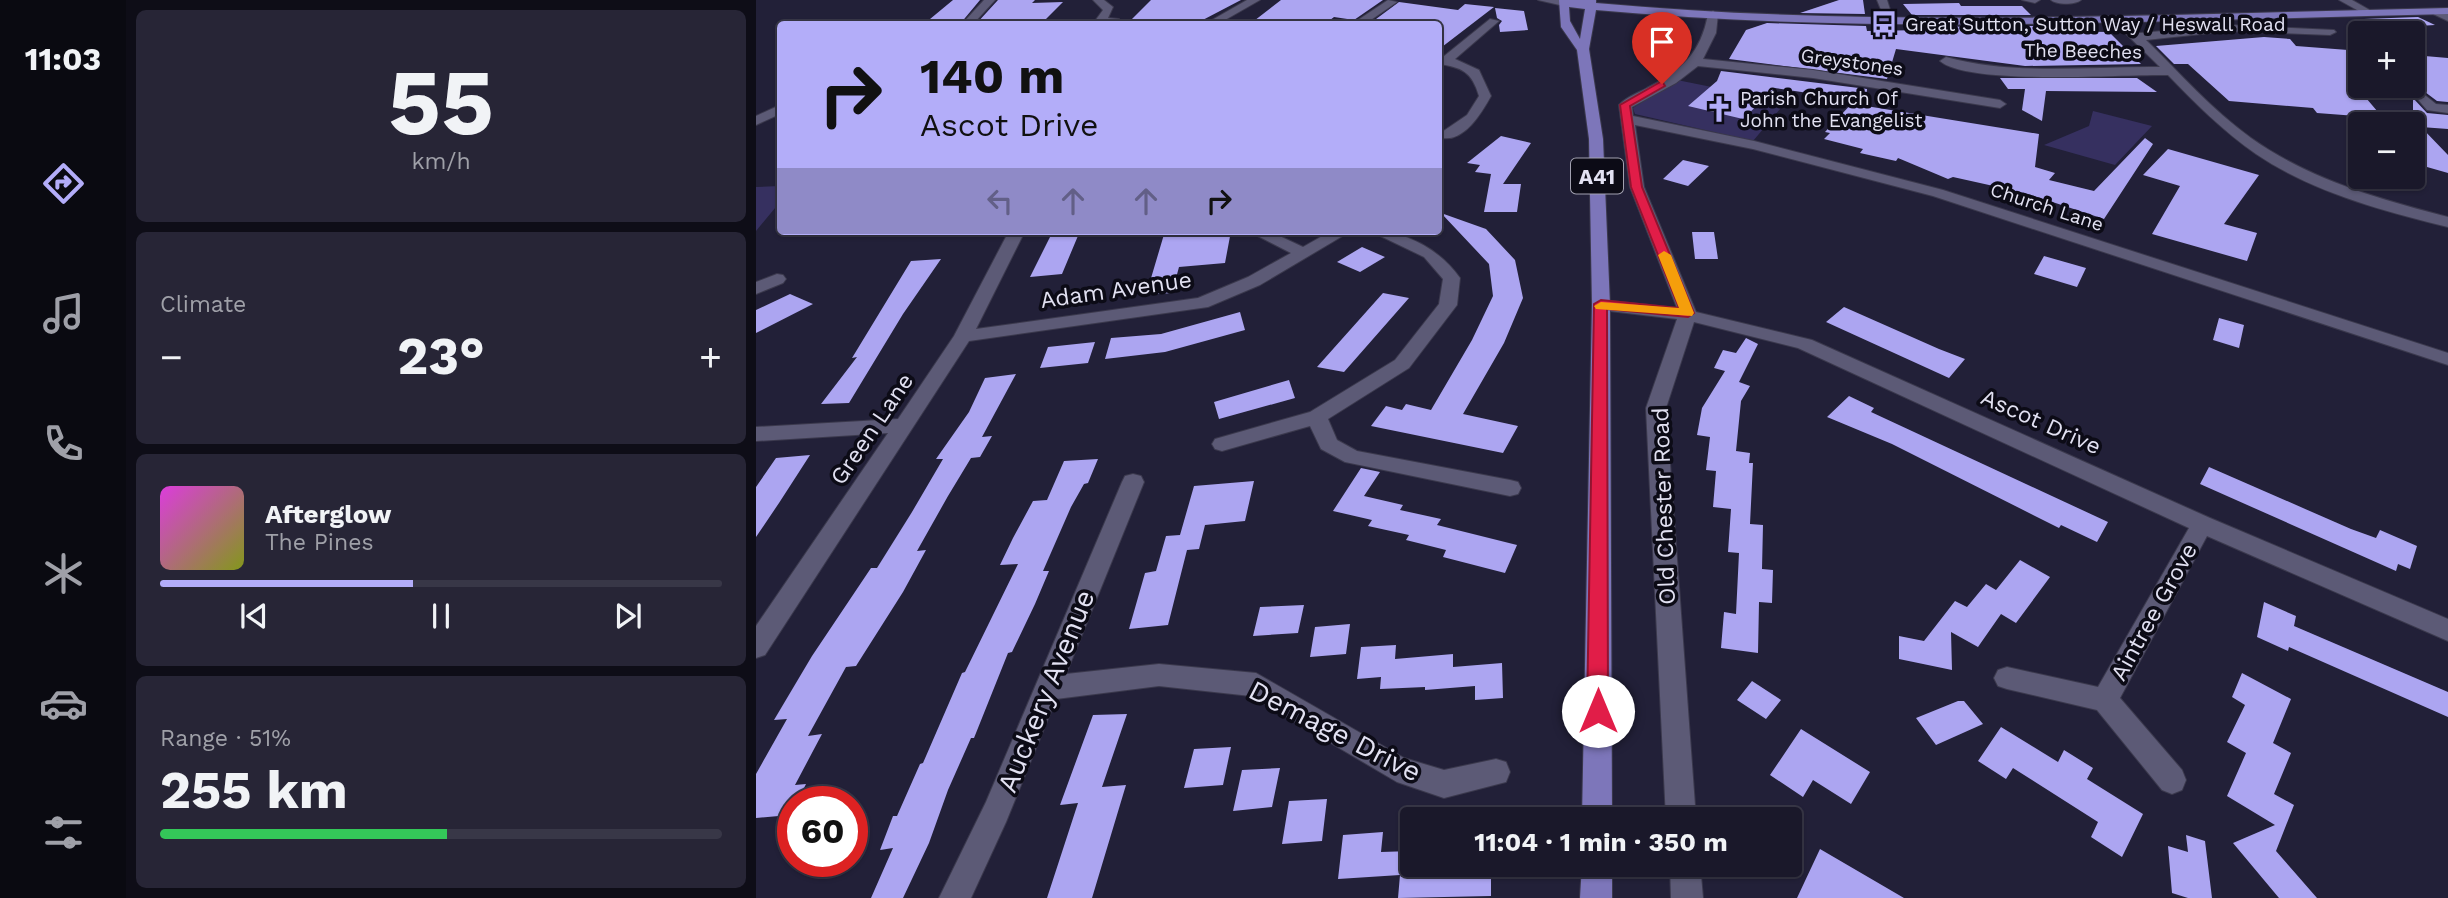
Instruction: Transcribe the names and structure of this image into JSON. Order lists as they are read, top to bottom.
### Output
{
  "streets": {
    "main road": ["A41"],
    "street": [
      "The Beeches",
      "Greystones",
      "Church Lane",
      "Adam Avenue",
      "Ascot Drive",
      "Green Lane",
      "Old Chester Road",
      "Aintree Grove",
      "Auckery Avenue",
      "Demage Drive"
    ]
  },
  "crossings": [
    ["A41", "Ascot Drive"],
    ["Adam Avenue", "Green Lane"],
    ["Ascot Drive", "Old Chester Road"],
    ["Ascot Drive", "Aintree Grove"],
    ["Auckery Avenue", "Demage Drive"]
  ],
  "places": {
    "bus stop": ["Great Sutton, Sutton Way / Heswall Road"],
    "church": ["Parish Church Of John the Evangelist"]
  },
  "page": {
    "tabs": "11:03",
    "tile": [
      ["55", "km/h"],
      "Climate",
      ["Range · 51%", "255 km"]
    ],
    "map_buttons": ["+", "−"],
    "turn": ["140 m", "Ascot Drive"],
    "heat": ["−", "23°", "+"],
    "song": ["Afterglow", "The Pines"],
    "limit": "60",
    "trip": "11:04 · 1 min · 350 m"
  }
}
